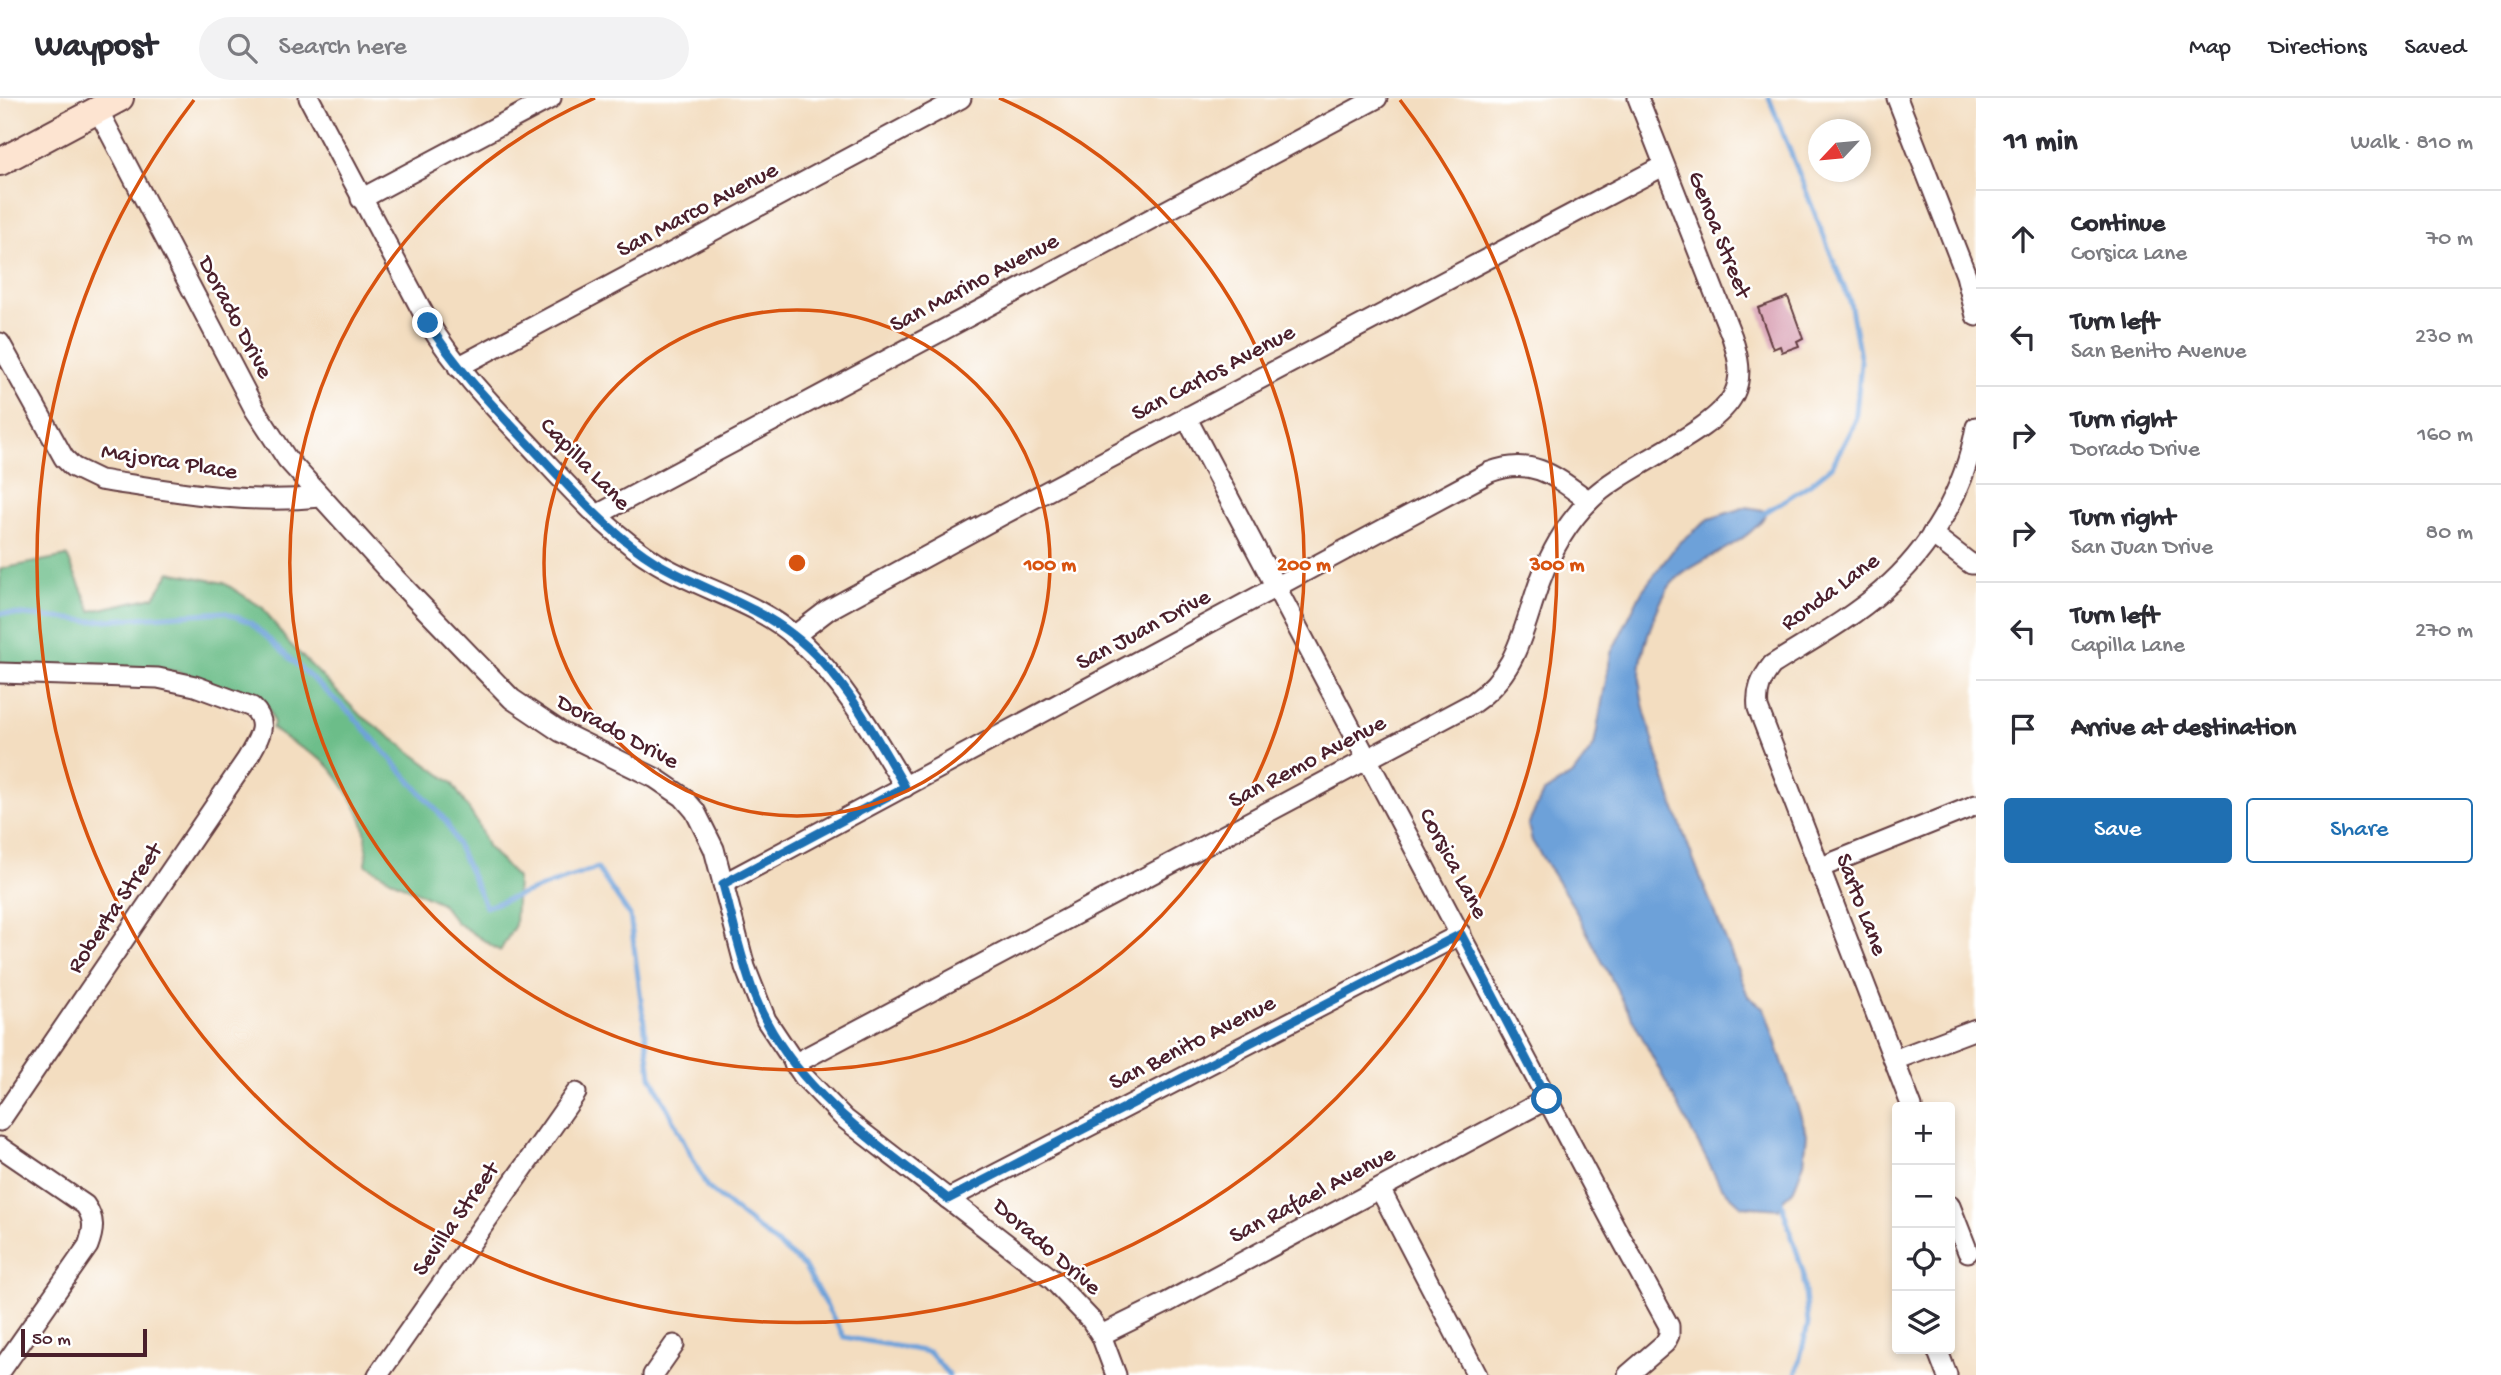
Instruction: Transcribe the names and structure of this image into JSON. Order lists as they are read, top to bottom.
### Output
{
  "streets": {
    "street": [
      "San Marco Avenue",
      "Genoa Street",
      "San Marino Avenue",
      "Dorado Drive",
      "San Carlos Avenue",
      "Majorca Place",
      "Capilla Lane",
      "Ronda Lane",
      "San Juan Drive",
      "San Remo Avenue",
      "Corsica Lane",
      "Sarto Lane",
      "Roberta Street",
      "San Benito Avenue",
      "San Rafael Avenue",
      "Sevilla Street"
    ]
  },
  "crossings": [
    ["San Marco Avenue", "Capilla Lane"],
    ["Genoa Street", "San Carlos Avenue"],
    ["Genoa Street", "San Remo Avenue"],
    ["San Marino Avenue", "Capilla Lane"],
    ["Dorado Drive", "Majorca Place"],
    ["Dorado Drive", "San Juan Drive"],
    ["Dorado Drive", "San Remo Avenue"],
    ["Dorado Drive", "San Benito Avenue"],
    ["Dorado Drive", "San Rafael Avenue"],
    ["San Carlos Avenue", "Capilla Lane"],
    ["San Carlos Avenue", "Corsica Lane"],
    ["Capilla Lane", "San Juan Drive"],
    ["Ronda Lane", "Sarto Lane"],
    ["San Juan Drive", "San Remo Avenue"],
    ["San Juan Drive", "Corsica Lane"],
    ["San Remo Avenue", "Corsica Lane"],
    ["Corsica Lane", "San Benito Avenue"],
    ["Corsica Lane", "San Rafael Avenue"]
  ],
  "scale_bar": "50 m",
  "north": "bottom left",
  "page": {
    "header": "Waypost",
    "search": "Search here",
    "nav": ["Map", "Directions", "Saved"],
    "heading": ["11 min", "Walk · 810 m"],
    "list": [
      ["Continue", "Corsica Lane", "70 m"],
      ["Turn left", "San Benito Avenue", "230 m"],
      ["Turn right", "Dorado Drive", "160 m"],
      ["Turn right", "San Juan Drive", "80 m"],
      ["Turn left", "Capilla Lane", "270 m"],
      "Arrive at destination"
    ],
    "buttons": ["Save", "Share"],
    "map_buttons": ["+", "−"],
    "scale": "50 m"
  },
  "rings": ["100 m", "200 m", "300 m"]
}
